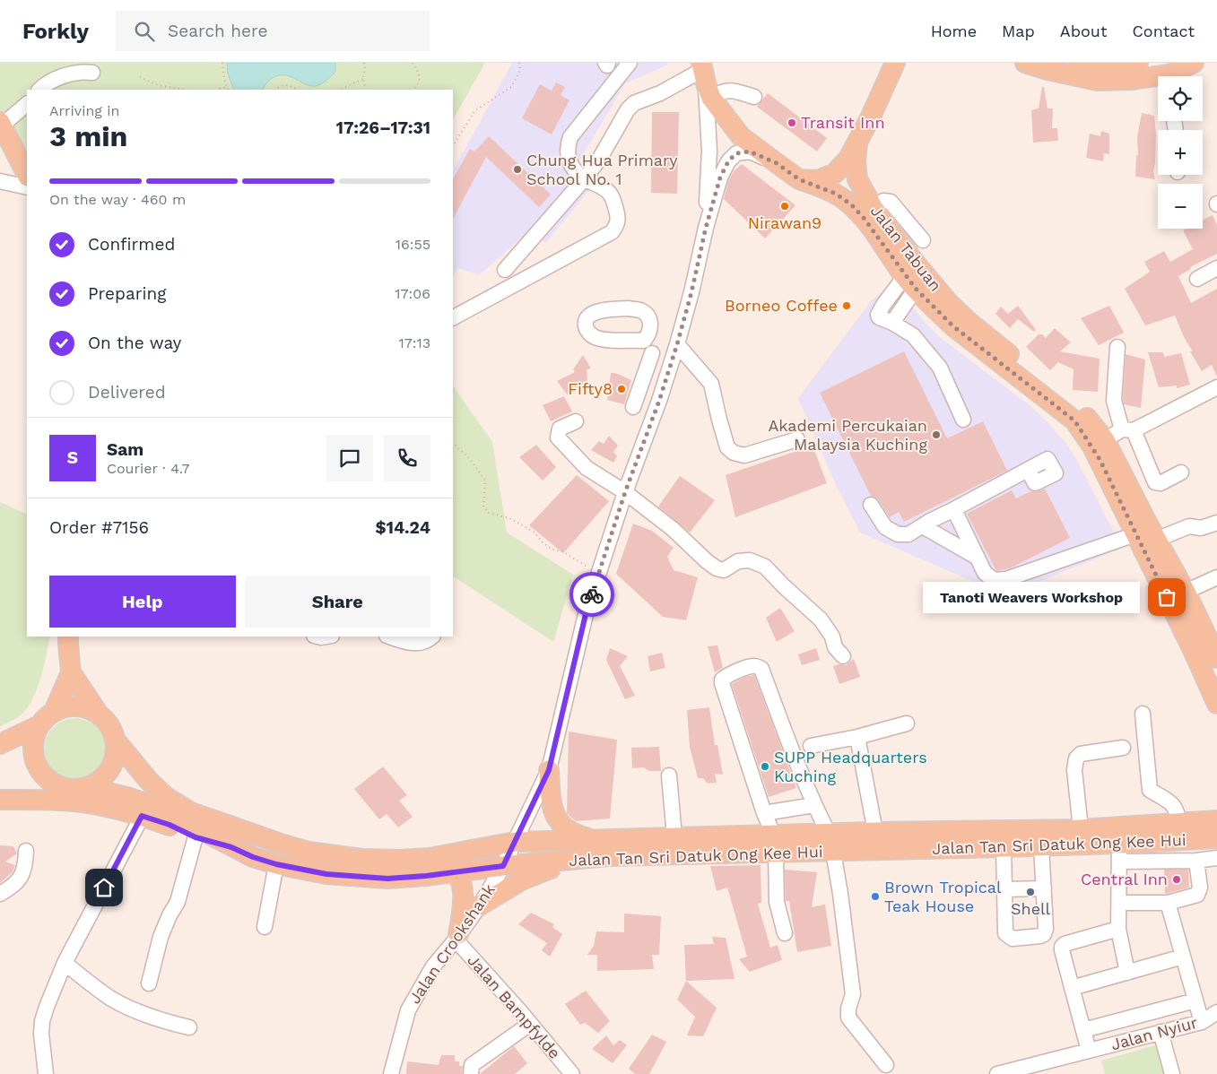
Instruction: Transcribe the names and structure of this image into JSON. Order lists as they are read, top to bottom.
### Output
{
  "streets": {
    "main road": ["Jalan Tabuan", "Jalan Tan Sri Datuk Ong Kee Hui"],
    "street": ["Jalan Crookshank", "Jalan Bampfylde", "Jalan Nyiur"]
  },
  "crossings": [
    ["Jalan Tan Sri Datuk Ong Kee Hui", "Jalan Crookshank"],
    ["Jalan Crookshank", "Jalan Bampfylde"]
  ],
  "places": [
    "Transit Inn",
    "Chung Hua Primary School No. 1",
    "Nirawan9",
    "Borneo Coffee",
    "Fifty8",
    "Akademi Percukaian Malaysia Kuching",
    "Tanoti Weavers Workshop",
    "SUPP Headquarters Kuching",
    "Central Inn",
    "Shell",
    "Brown Tropical Teak House"
  ],
  "page": {
    "header": "Forkly",
    "search": "Search here",
    "nav": [
      "Home",
      "Map",
      "About",
      "Contact"
    ],
    "map_buttons": ["+", "−"],
    "heading": ["3 min", "Arriving in", "17:26–17:31"],
    "panel": [
      "Sam",
      "Courier · 4.7",
      "Order #7156",
      "$14.24"
    ],
    "bar": "On the way · 460 m",
    "list": [
      ["Confirmed", "16:55"],
      ["Preparing", "17:06"],
      ["On the way", "17:13"],
      "Delivered"
    ],
    "round": "S",
    "buttons": ["Help", "Share"],
    "bubble": "Tanoti Weavers Workshop"
  }
}
